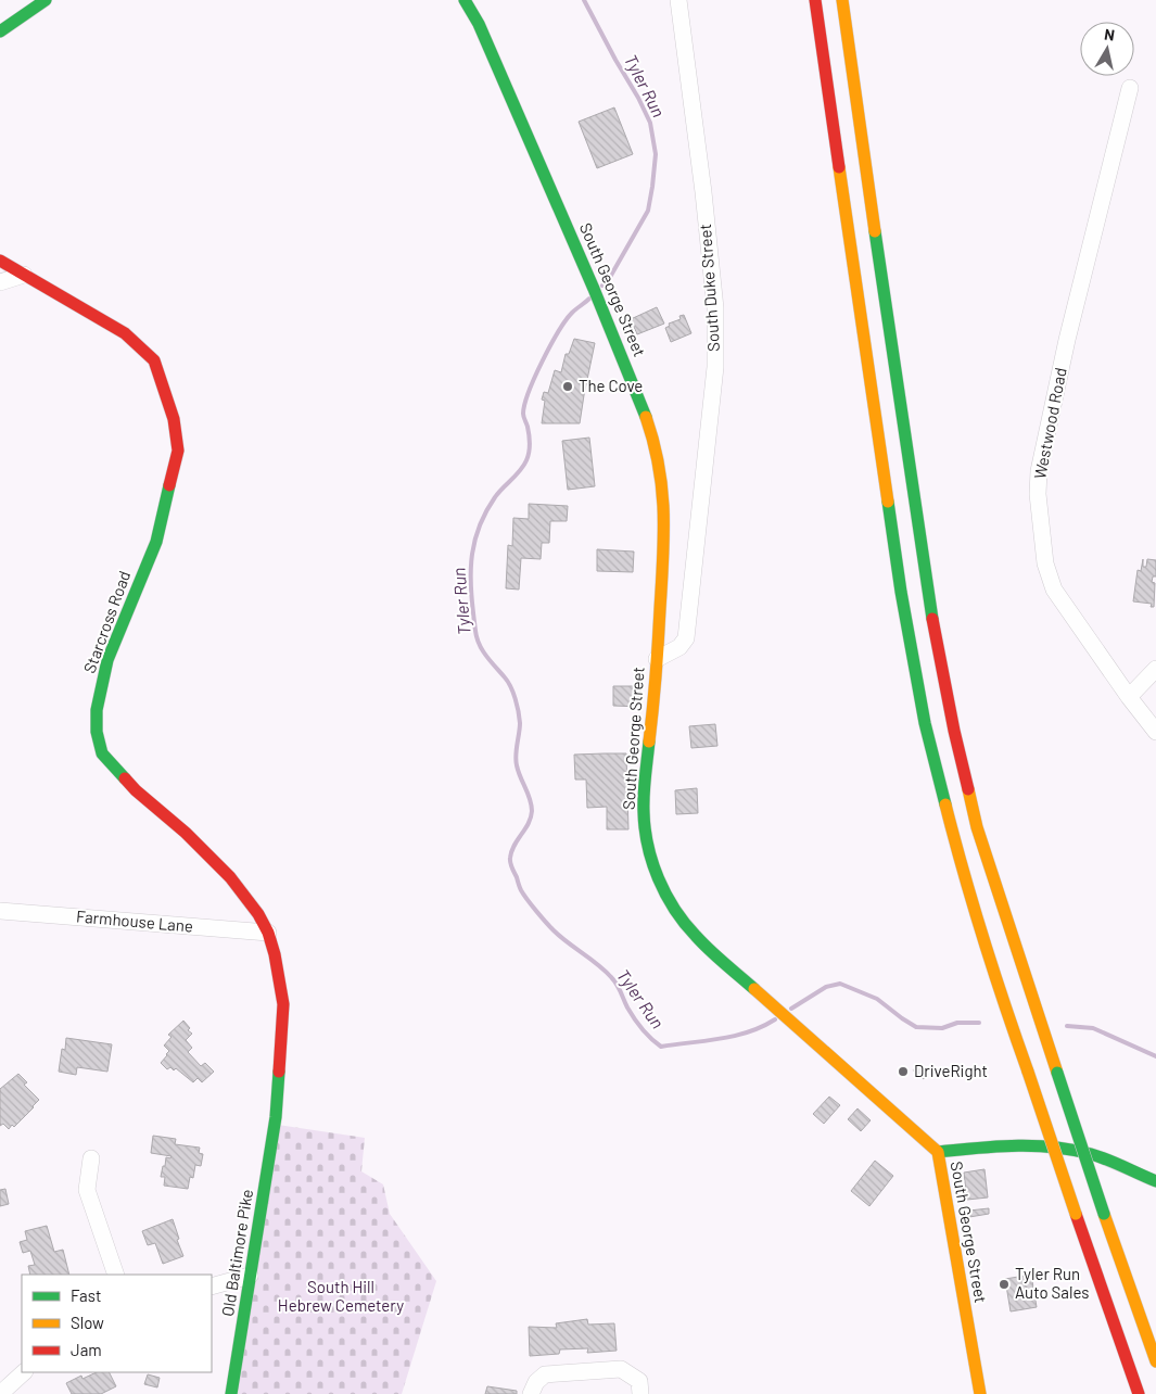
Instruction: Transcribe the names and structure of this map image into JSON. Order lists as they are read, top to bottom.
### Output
{
  "streets": {
    "main road": ["South George Street", "Starcross Road", "Old Baltimore Pike"],
    "street": ["South Duke Street", "Westwood Road", "Farmhouse Lane"]
  },
  "crossings": [
    ["South Duke Street", "South George Street"],
    ["Starcross Road", "Farmhouse Lane"],
    ["Starcross Road", "Old Baltimore Pike"]
  ],
  "water": ["Tyler Run"],
  "parks": ["South Hill Hebrew Cemetery"],
  "places": ["The Cove", "DriveRight", "Tyler Run Auto Sales"],
  "legend": ["Fast", "Slow", "Jam"],
  "north": "top"
}
